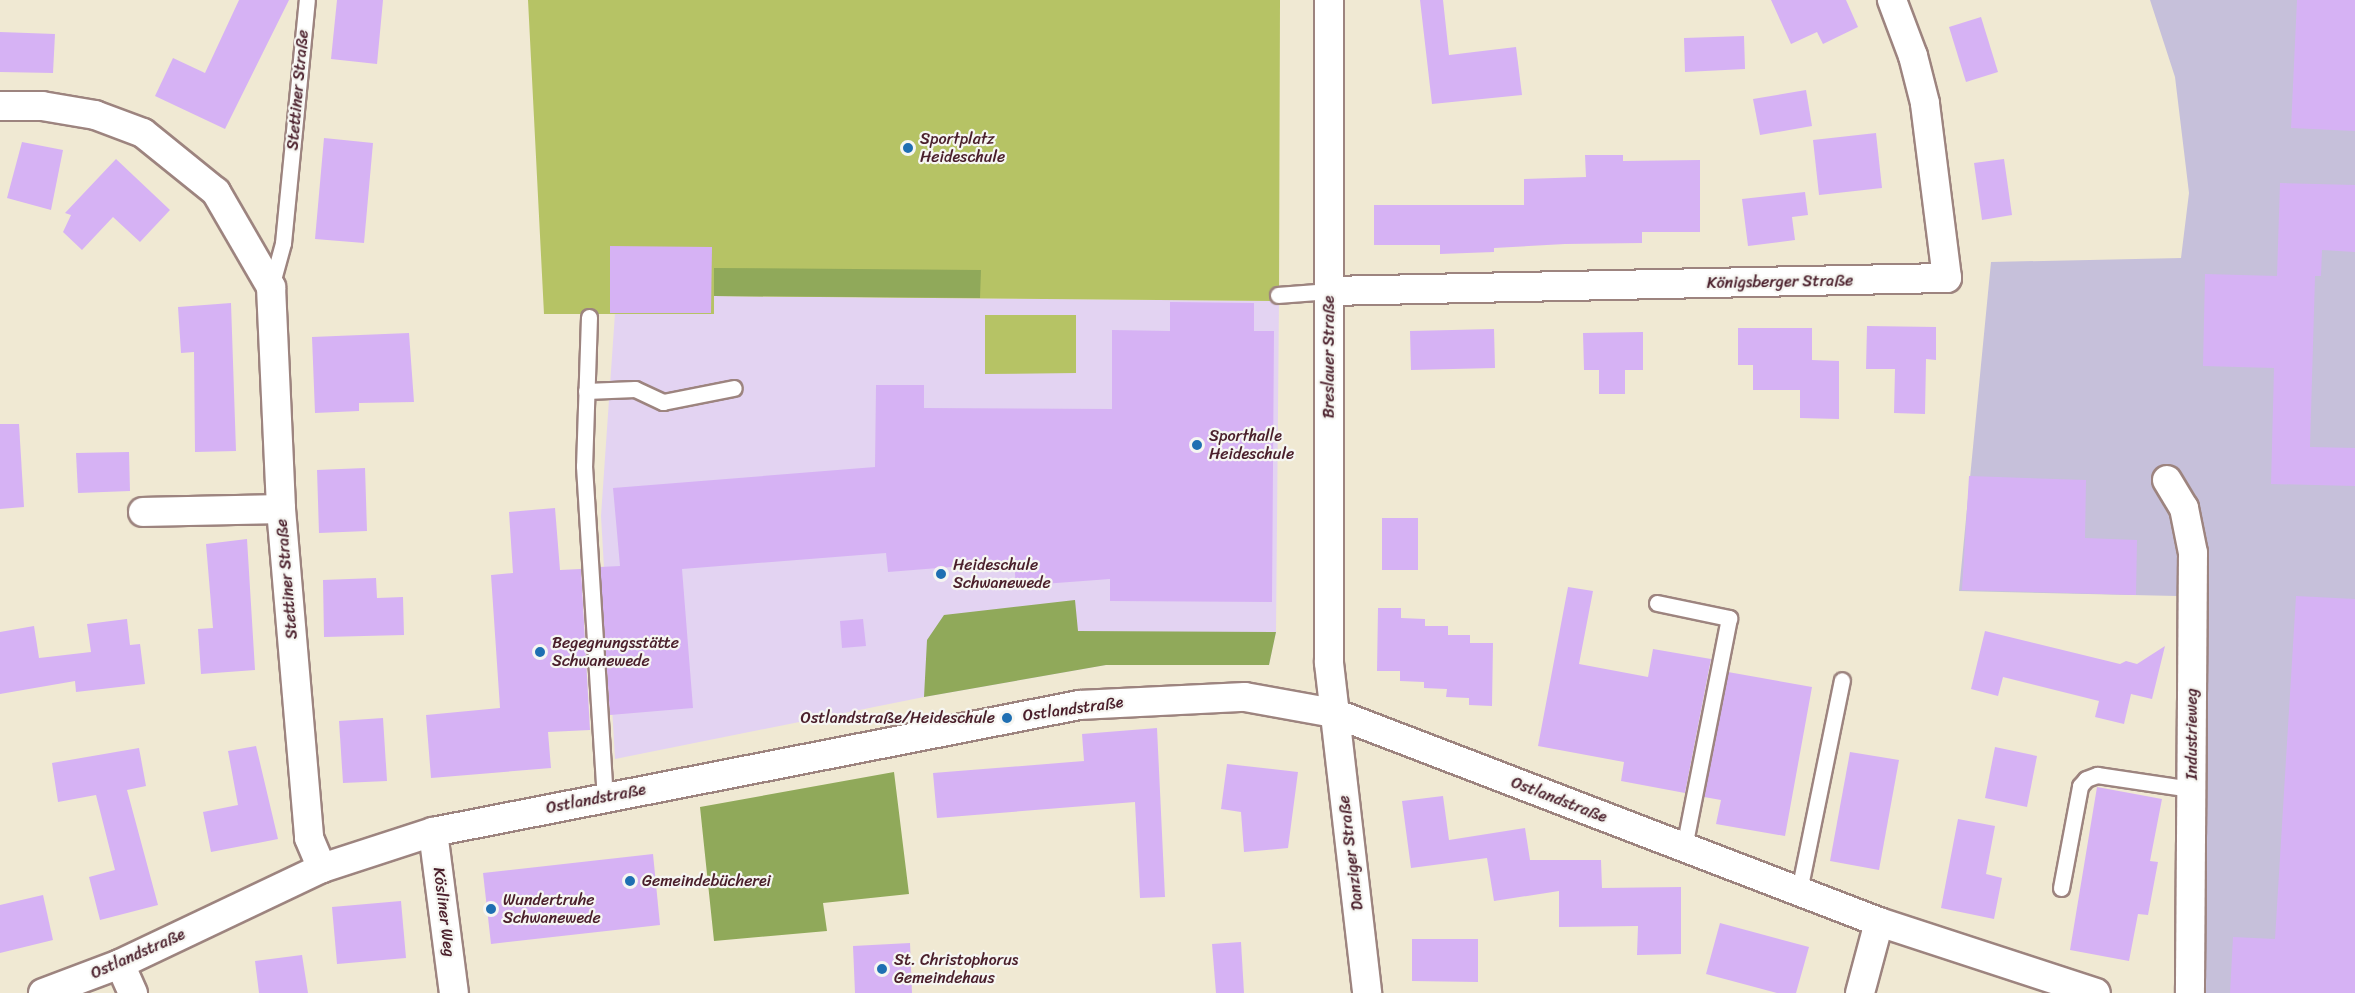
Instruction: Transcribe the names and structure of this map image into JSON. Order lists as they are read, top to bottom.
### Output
{
  "streets": {
    "street": [
      "Stettiner Straße",
      "Königsberger Straße",
      "Breslauer Straße",
      "Ostlandstraße",
      "Industrieweg",
      "Danziger Straße",
      "Kösliner Weg"
    ]
  },
  "crossings": [
    ["Stettiner Straße", "Ostlandstraße"],
    ["Königsberger Straße", "Breslauer Straße"],
    ["Breslauer Straße", "Ostlandstraße"],
    ["Breslauer Straße", "Danziger Straße"],
    ["Ostlandstraße", "Danziger Straße"],
    ["Ostlandstraße", "Kösliner Weg"]
  ],
  "places": [
    "Sportplatz Heideschule",
    "Sporthalle Heideschule",
    "Heideschule Schwanewede",
    "Begegnungsstätte Schwanewede",
    "Ostlandstraße/Heideschule",
    "Gemeindebücherei",
    "Wundertruhe Schwanewede",
    "St. Christophorus Gemeindehaus"
  ]
}
